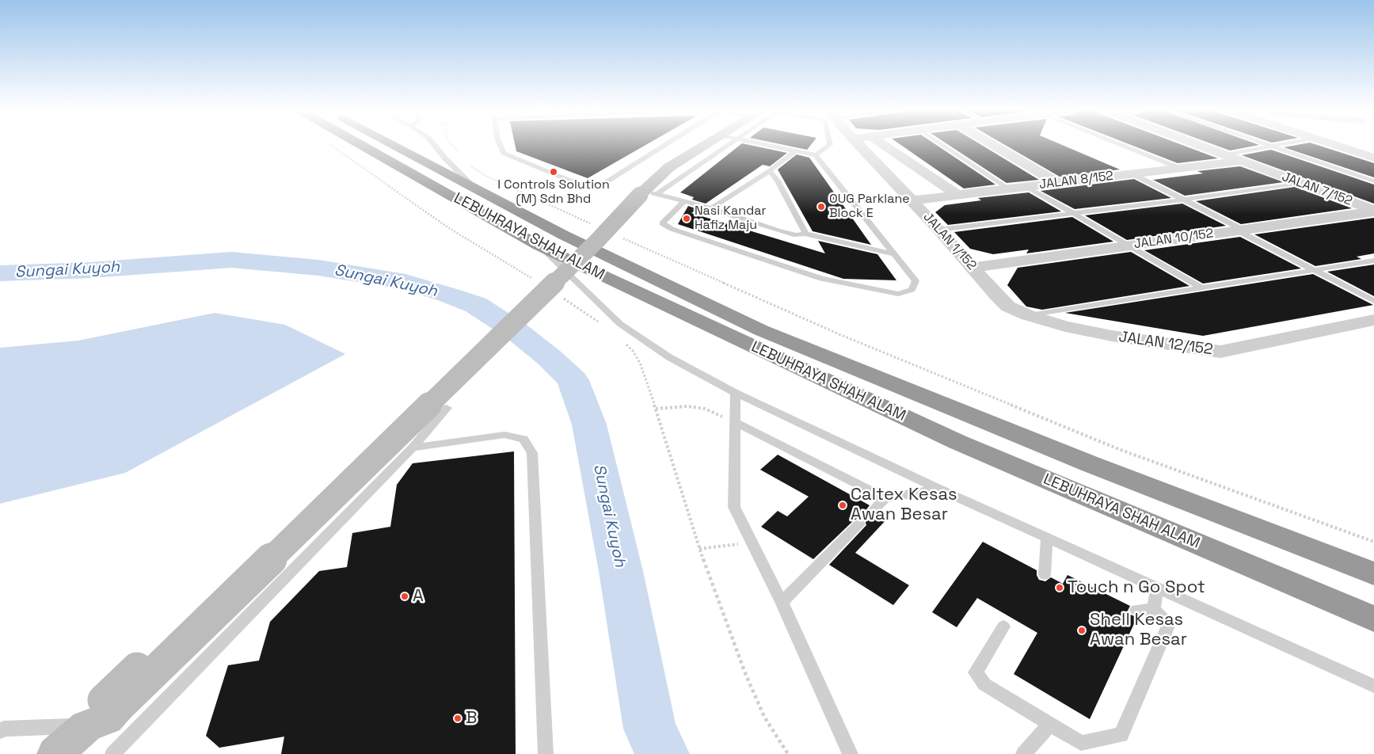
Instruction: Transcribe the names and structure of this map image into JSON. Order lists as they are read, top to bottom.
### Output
{
  "streets": {
    "highway": ["LEBUHRAYA SHAH ALAM"],
    "street": [
      "JALAN 8/152",
      "JALAN 7/152",
      "JALAN 10/152",
      "JALAN 1/152",
      "JALAN 12/152"
    ]
  },
  "crossings": [
    ["JALAN 8/152", "JALAN 7/152"],
    ["JALAN 8/152", "JALAN 1/152"],
    ["JALAN 7/152", "JALAN 10/152"],
    ["JALAN 10/152", "JALAN 1/152"],
    ["JALAN 1/152", "JALAN 12/152"]
  ],
  "water": ["Sungai Kuyoh"],
  "places": [
    "I Controls Solution (M) Sdn Bhd",
    "OUG Parklane Block E",
    "Nasi Kandar Hafiz Maju",
    "Caltex Kesas Awan Besar",
    "Touch n Go Spot",
    "A",
    "Shell Kesas Awan Besar",
    "B"
  ]
}
